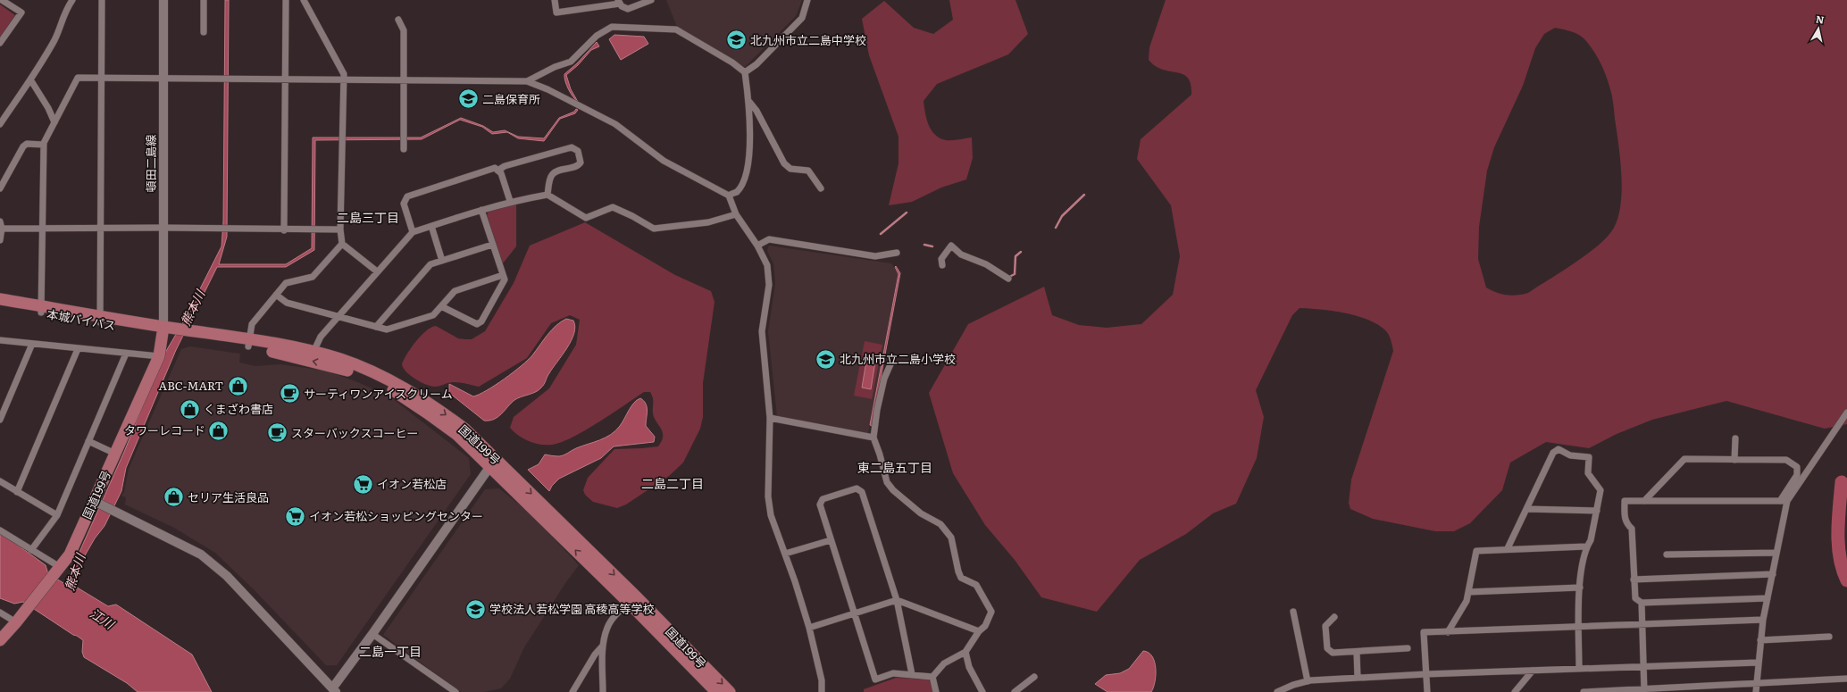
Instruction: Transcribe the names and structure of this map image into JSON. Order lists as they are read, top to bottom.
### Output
{
  "streets": {
    "highway": ["本城バイパス", "国道199号"],
    "street": ["頓田二島線"]
  },
  "crossings": [
    ["頓田二島線", "本城バイパス"],
    ["頓田二島線", "国道199号"],
    ["本城バイパス", "国道199号"]
  ],
  "districts": [
    "二島三丁目",
    "東二島五丁目",
    "二島二丁目",
    "二島一丁目"
  ],
  "water": ["熊本川", "江川"],
  "places": {
    "school or university": [
      "北九州市立二島中学校",
      "二島保育所",
      "北九州市立二島小学校",
      "学校法人若松学園 高稜高等学校"
    ],
    "shop": [
      "ABC-MART",
      "くまざわ書店",
      "タワーレコード",
      "セリア生活良品"
    ],
    "cafe": ["サーティワンアイスクリーム", "スターバックスコーヒー"],
    "supermarket": ["イオン若松店", "イオン若松ショッピングセンター"]
  },
  "north": "top"
}
